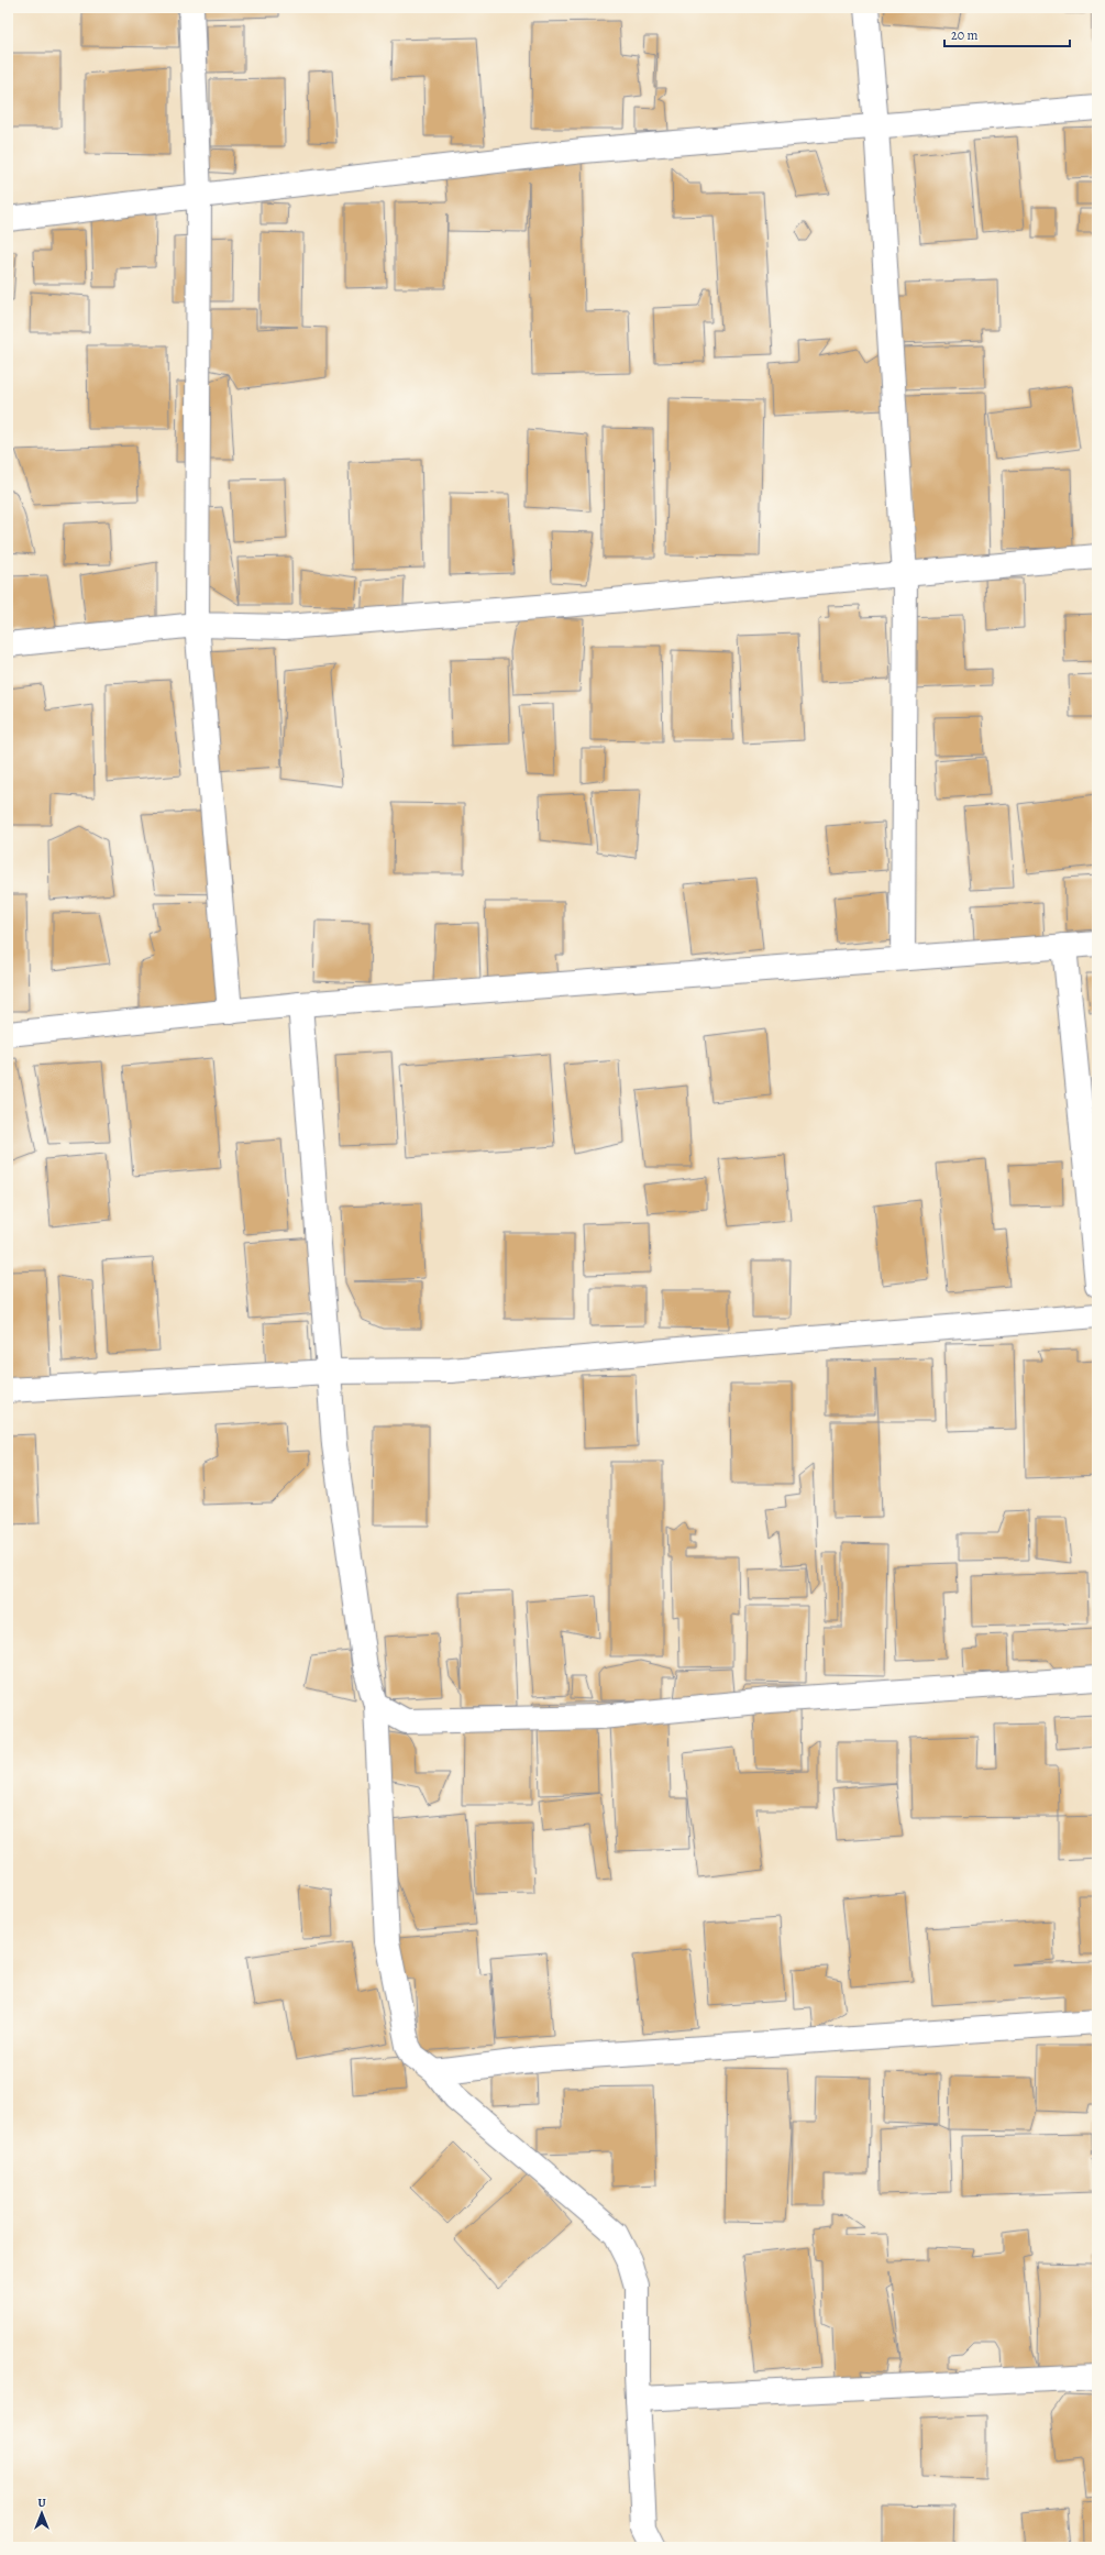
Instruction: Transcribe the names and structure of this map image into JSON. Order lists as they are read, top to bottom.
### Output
{
  "scale_bar": "20 m",
  "north": "top"
}
